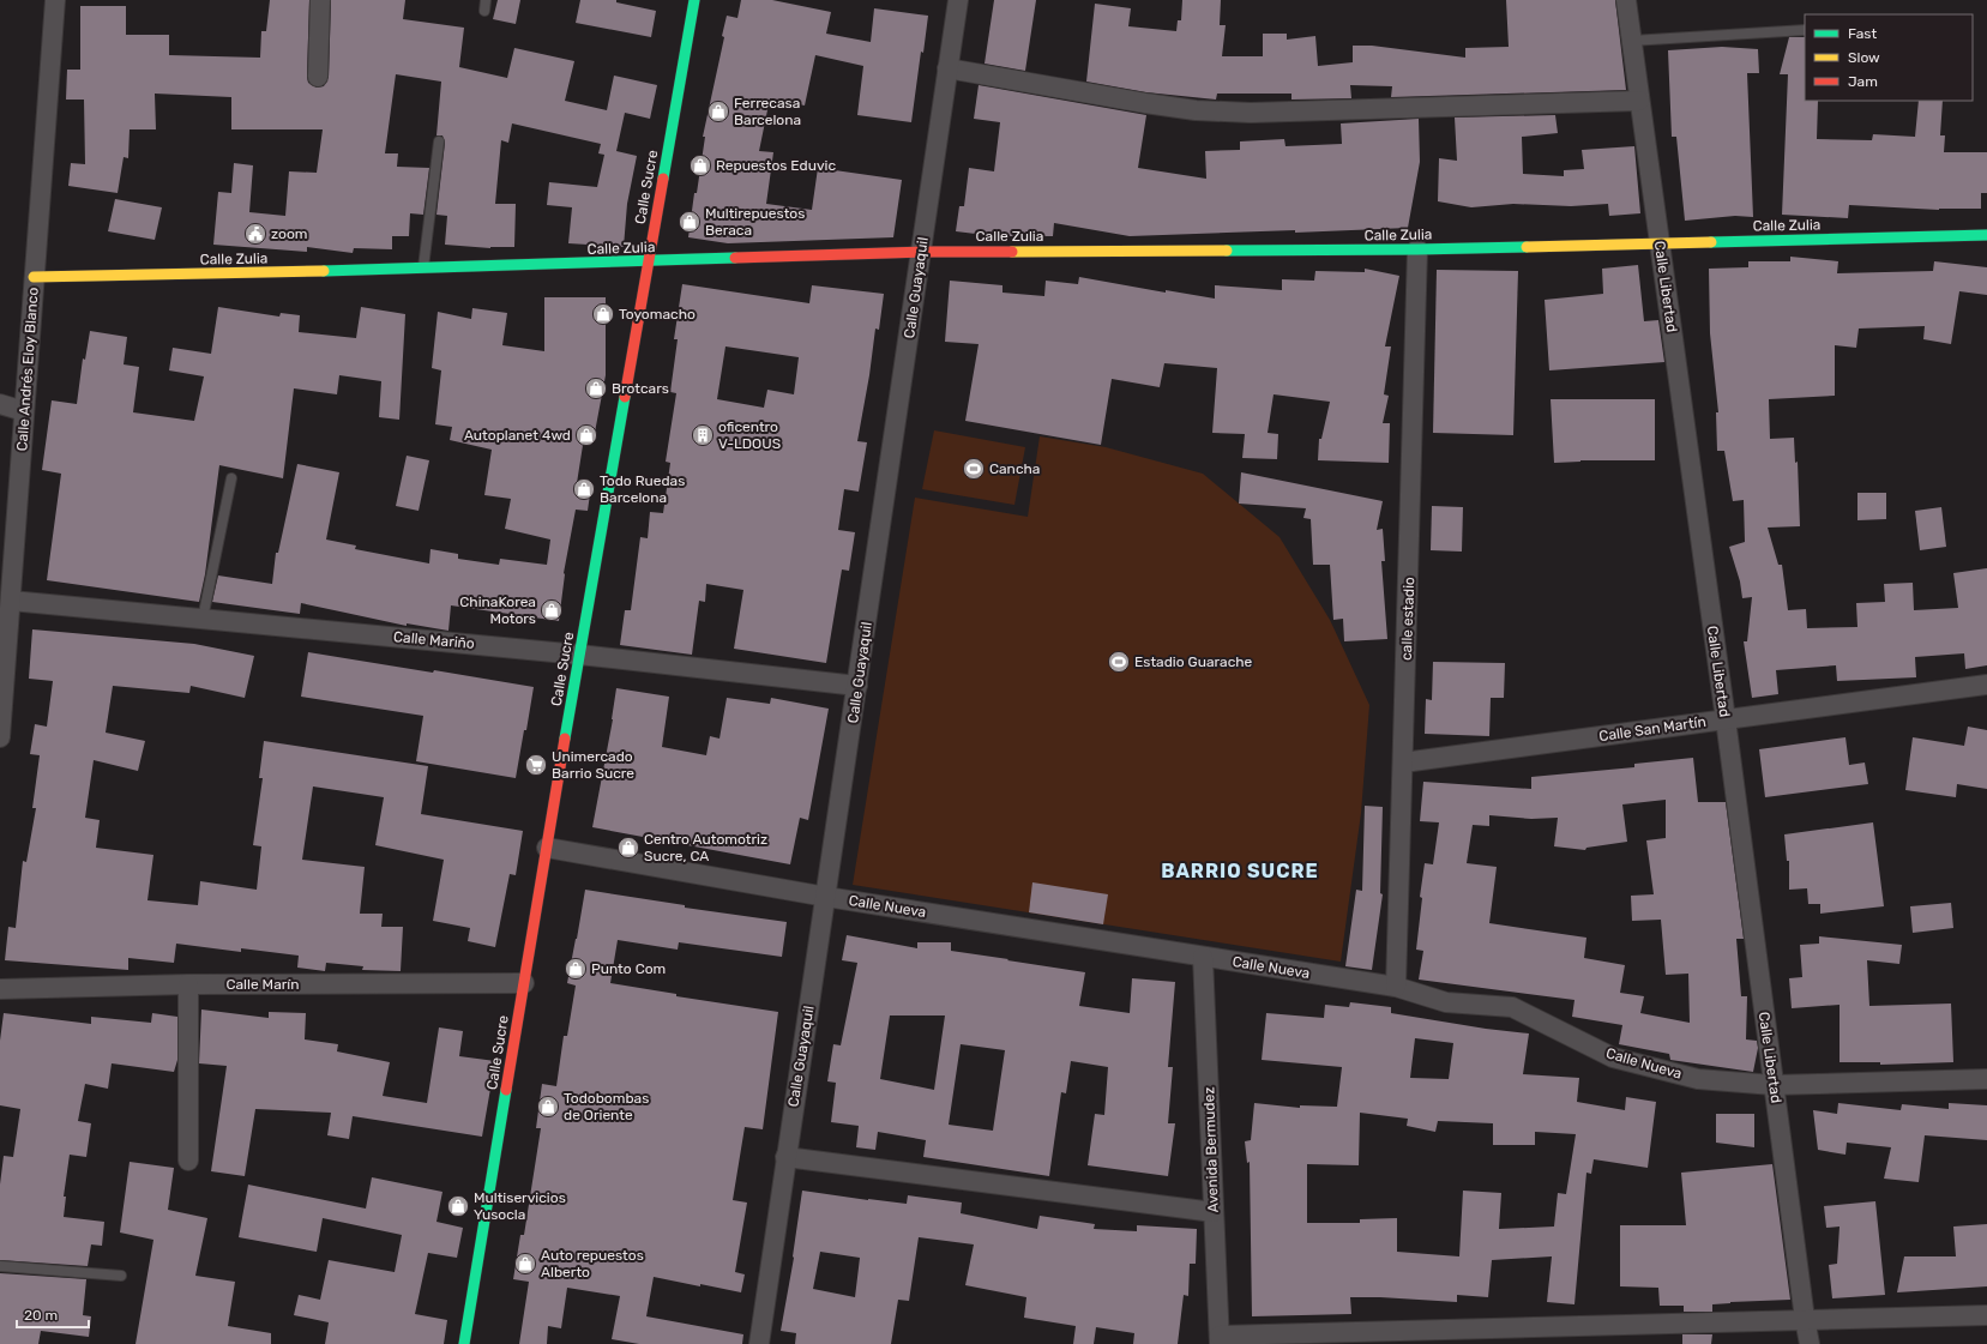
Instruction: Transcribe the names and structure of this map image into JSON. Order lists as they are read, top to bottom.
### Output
{
  "streets": {
    "street": [
      "Calle Sucre",
      "Calle Zulia",
      "Calle Libertad",
      "Calle Guayaquil",
      "Calle Andrés Eloy Blanco",
      "calle estadio",
      "Calle Mariño",
      "Calle San Martín",
      "Calle Nueva",
      "Calle Marín",
      "Avenida Bermudez"
    ]
  },
  "crossings": [
    ["Calle Sucre", "Calle Zulia"],
    ["Calle Sucre", "Calle Mariño"],
    ["Calle Sucre", "Calle Nueva"],
    ["Calle Sucre", "Calle Marín"],
    ["Calle Zulia", "Calle Libertad"],
    ["Calle Zulia", "Calle Guayaquil"],
    ["Calle Zulia", "Calle Andrés Eloy Blanco"],
    ["Calle Zulia", "calle estadio"],
    ["Calle Libertad", "Calle San Martín"],
    ["Calle Libertad", "Calle Nueva"],
    ["Calle Guayaquil", "Calle Mariño"],
    ["Calle Guayaquil", "Calle Nueva"],
    ["Calle Andrés Eloy Blanco", "Calle Mariño"],
    ["calle estadio", "Calle San Martín"],
    ["calle estadio", "Calle Nueva"],
    ["Calle Nueva", "Avenida Bermudez"]
  ],
  "districts": ["BARRIO SUCRE"],
  "places": {
    "shop": [
      "Ferrecasa Barcelona",
      "Repuestos Eduvic",
      "Multirepuestos Beraca",
      "Toyomacho",
      "Brotcars",
      "Autoplanet 4wd",
      "Todo Ruedas Barcelona",
      "ChinaKorea Motors",
      "Centro Automotriz Sucre, CA",
      "Punto Com",
      "Todobombas de Oriente",
      "Multiservicios Yusocla",
      "Auto repuestos Alberto"
    ],
    "public building": ["zoom"],
    "building": ["oficentro V-LDOUS"],
    "sports": ["Cancha", "Estadio Guarache"],
    "supermarket": ["Unimercado Barrio Sucre"]
  },
  "legend": ["Fast", "Slow", "Jam"],
  "scale_bar": "20 m"
}
